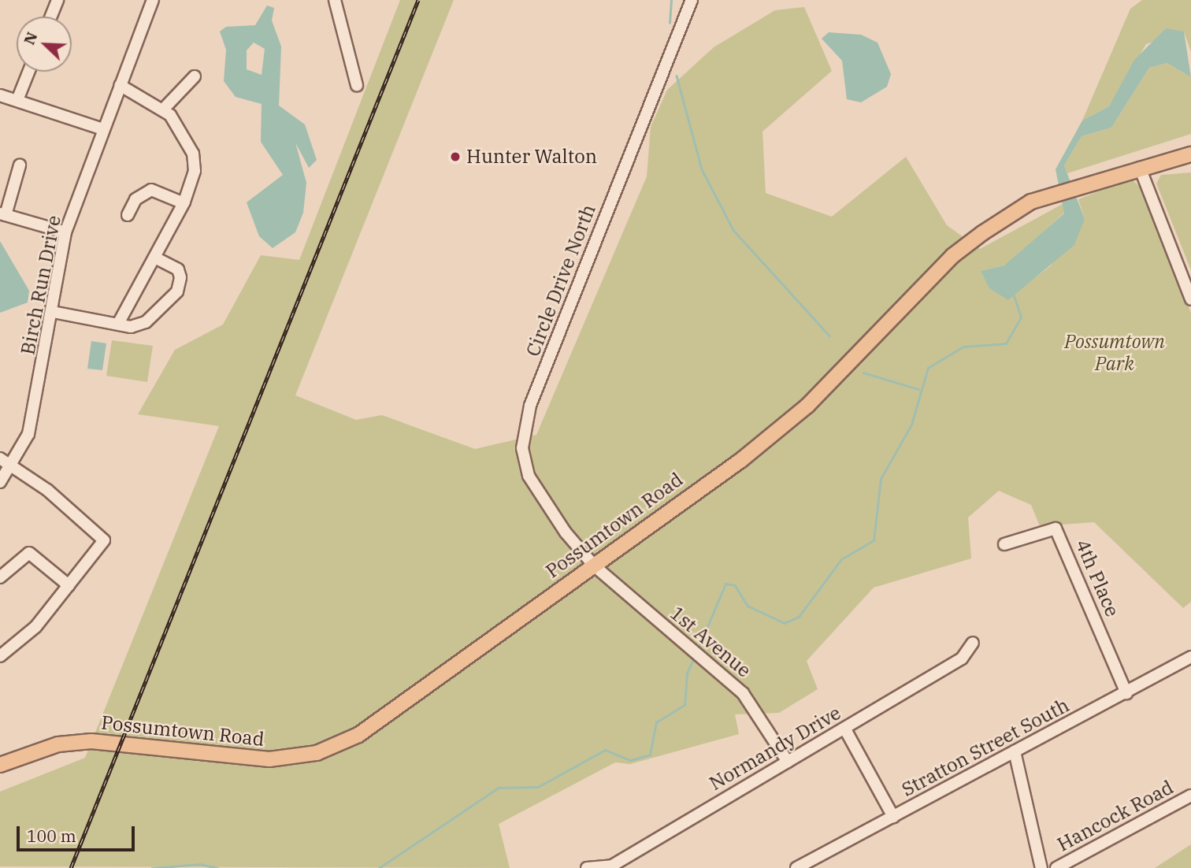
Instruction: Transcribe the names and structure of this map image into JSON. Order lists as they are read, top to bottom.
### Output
{
  "streets": {
    "main road": ["Possumtown Road"],
    "street": [
      "Circle Drive North",
      "Birch Run Drive",
      "4th Place",
      "1st Avenue",
      "Stratton Street South",
      "Normandy Drive",
      "Hancock Road"
    ]
  },
  "crossings": [
    ["Circle Drive North", "Possumtown Road"],
    ["Circle Drive North", "1st Avenue"],
    ["Possumtown Road", "1st Avenue"],
    ["4th Place", "Stratton Street South"],
    ["1st Avenue", "Normandy Drive"]
  ],
  "parks": ["Possumtown Park"],
  "places": ["Hunter Walton"],
  "scale_bar": "100 m",
  "north": "top left"
}
